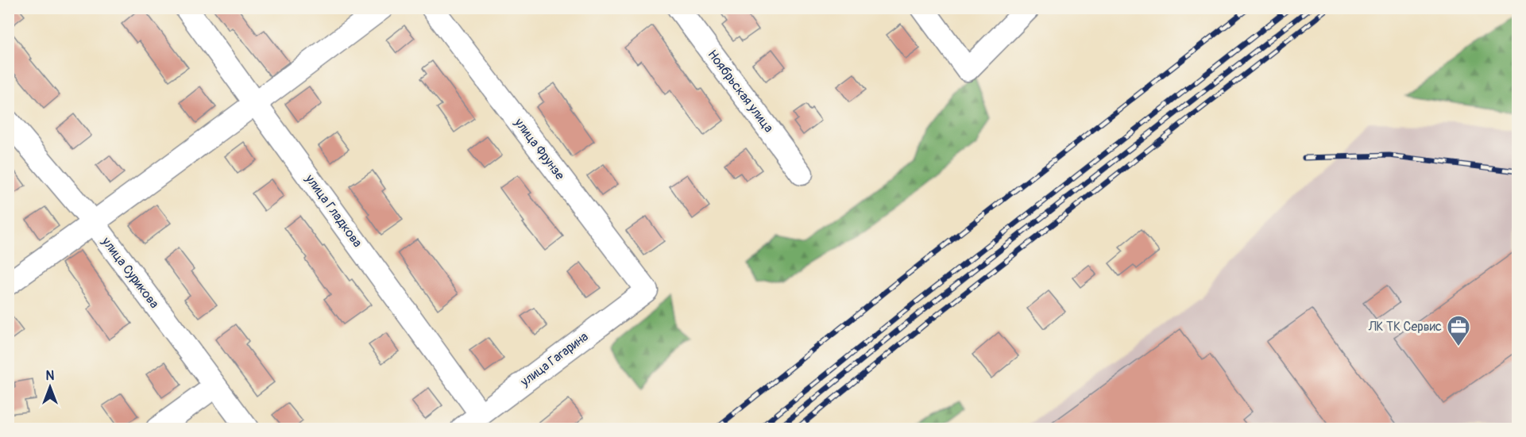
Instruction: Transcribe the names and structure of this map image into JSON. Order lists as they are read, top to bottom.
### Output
{
  "streets": {
    "street": [
      "Ноябрьская улица",
      "улица Фрунзе",
      "улица Гладкова",
      "улица Сурикова",
      "улица Гагарина"
    ]
  },
  "crossings": [
    ["улица Фрунзе", "улица Гагарина"],
    ["улица Гладкова", "улица Гагарина"]
  ],
  "places": {
    "office": ["ЛК ТК Сервис"]
  },
  "north": "top"
}
